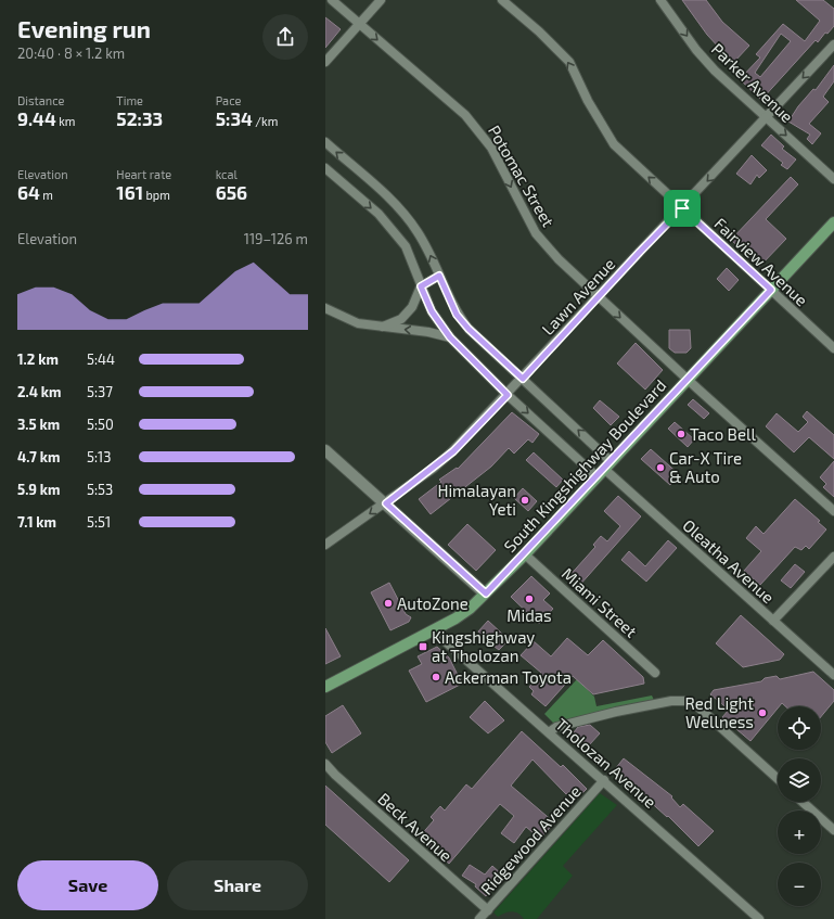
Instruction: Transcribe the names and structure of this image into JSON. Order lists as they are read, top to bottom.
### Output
{
  "streets": {
    "main road": ["South Kingshighway Boulevard"],
    "street": [
      "Parker Avenue",
      "Potomac Street",
      "Fairview Avenue",
      "Lawn Avenue",
      "Oleatha Avenue",
      "Miami Street",
      "Tholozan Avenue",
      "Beck Avenue",
      "Ridgewood Avenue"
    ]
  },
  "crossings": [
    ["Parker Avenue", "Lawn Avenue"],
    ["Potomac Street", "Lawn Avenue"],
    ["Potomac Street", "South Kingshighway Boulevard"],
    ["Fairview Avenue", "Lawn Avenue"],
    ["Fairview Avenue", "South Kingshighway Boulevard"],
    ["Lawn Avenue", "Oleatha Avenue"],
    ["South Kingshighway Boulevard", "Oleatha Avenue"],
    ["South Kingshighway Boulevard", "Miami Street"],
    ["South Kingshighway Boulevard", "Tholozan Avenue"],
    ["Tholozan Avenue", "Ridgewood Avenue"],
    ["Beck Avenue", "Ridgewood Avenue"]
  ],
  "one_way": [
    "Parker Avenue",
    "Potomac Street",
    "Fairview Avenue",
    "Lawn Avenue"
  ],
  "places": {
    "other": [
      "Taco Bell",
      "Car-X Tire & Auto",
      "Himalayan Yeti",
      "Midas",
      "AutoZone",
      "Ackerman Toyota",
      "Red Light Wellness"
    ],
    "transit": ["Kingshighway at Tholozan"]
  },
  "page": {
    "heading": ["Evening run", "20:40 · 8 × 1.2 km"],
    "stats": [
      ["Distance", "9.44 km"],
      ["Time", "52:33"],
      ["Pace", "5:34 /km"],
      ["Elevation", "64 m"],
      ["Heart rate", "161 bpm"],
      ["kcal", "656"]
    ],
    "chart": ["Elevation", "119–126 m"],
    "list": [
      {
        "name": "1.2 km",
        "note": "5:44"
      },
      {
        "name": "2.4 km",
        "note": "5:37"
      },
      {
        "name": "3.5 km",
        "note": "5:50"
      },
      {
        "name": "4.7 km",
        "note": "5:13"
      },
      {
        "name": "5.9 km",
        "note": "5:53"
      },
      {
        "name": "7.1 km",
        "note": "5:51"
      }
    ],
    "map_buttons": ["+", "−"],
    "buttons": ["Save", "Share"]
  }
}
